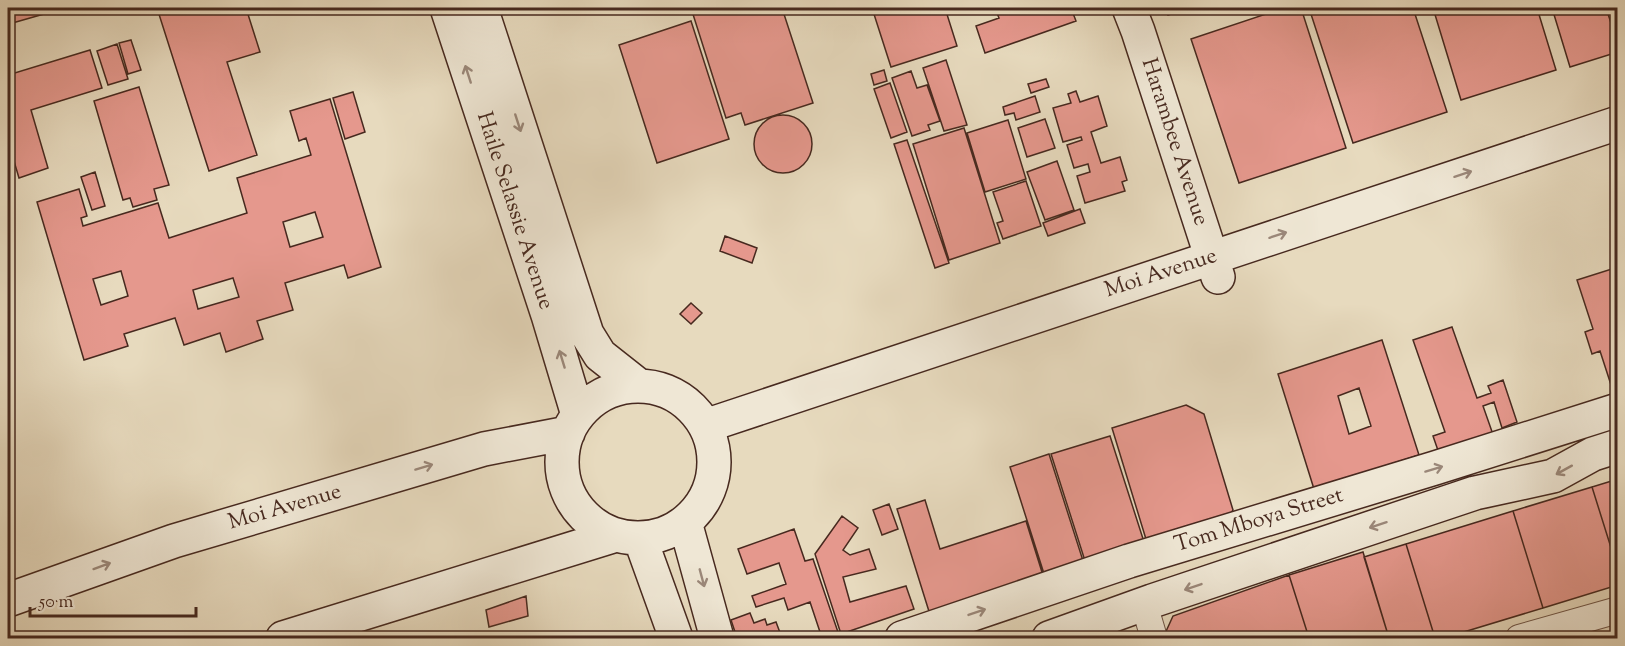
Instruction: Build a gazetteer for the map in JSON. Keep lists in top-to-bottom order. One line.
{"streets":{"main road":["Harambee Avenue","Haile Selassie Avenue","Moi Avenue","Tom Mboya Street"]},"crossings":[["Harambee Avenue","Moi Avenue"],["Haile Selassie Avenue","Moi Avenue"]],"scale_bar":"50 m"}
